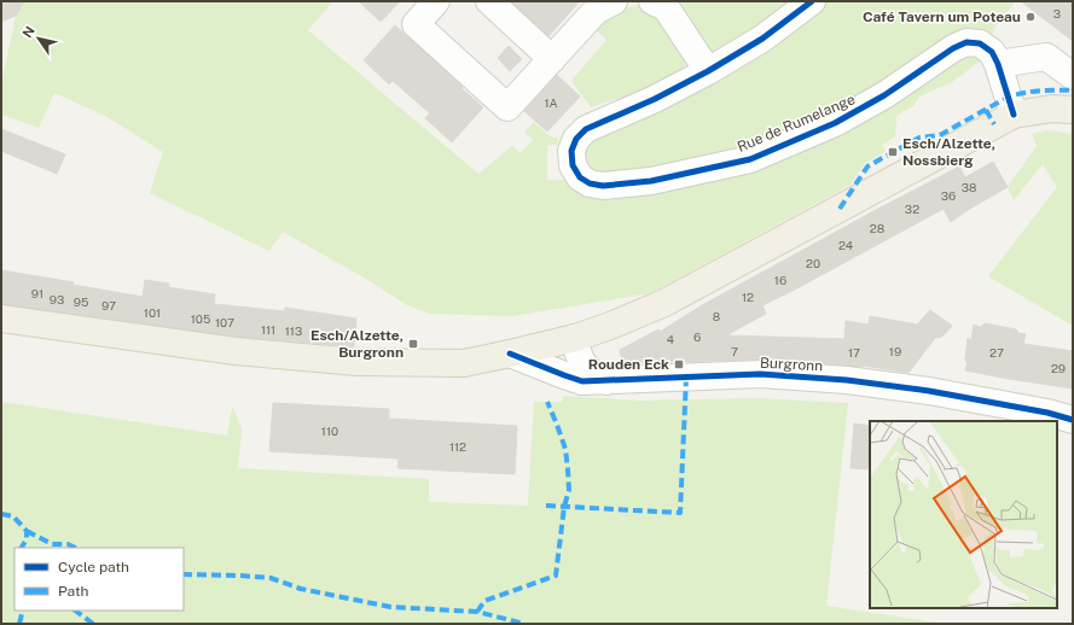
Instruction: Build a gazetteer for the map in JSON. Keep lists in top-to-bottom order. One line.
{"streets":{"street":["Rue de Rumelange","Burgronn"]},"places":{"other":["Café Tavern um Poteau"],"transit":["Esch/Alzette, Nossbierg","Esch/Alzette, Burgronn","Rouden Eck"]},"house_numbers":["3","1A","38","36","32","28","24","20","16","91","12","93","95","97","101","8","105","107","111","113","6","4","7","19","17","27","29","110","112"],"legend":["Cycle path","Path"],"north":"top left"}
